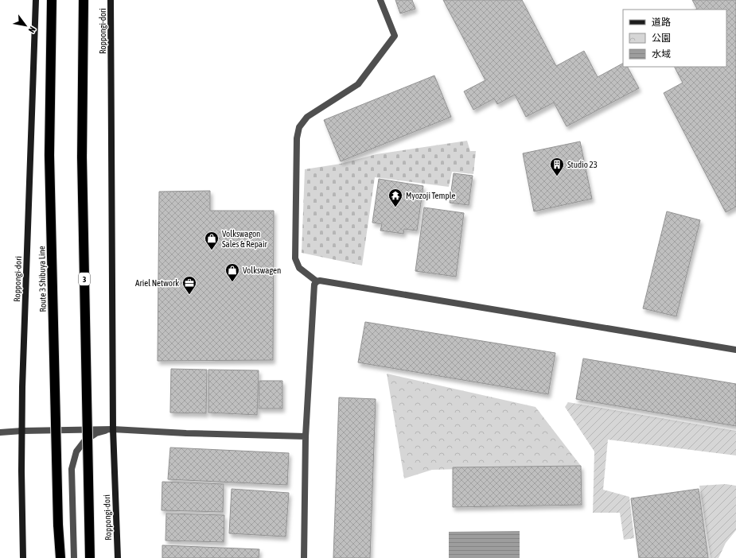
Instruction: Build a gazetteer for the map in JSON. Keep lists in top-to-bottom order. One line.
{"streets":{"highway":["Route 3 Shibuya Line","3"],"main road":["Roppongi-dori"]},"places":{"building":["Studio 23"],"temple":["Myozoji Temple"],"shop":["Volkswagon Sales & Repair","Volkswagen"],"office":["Ariel Network"]},"legend":["道路","公園","水域"],"north":"bottom right"}
